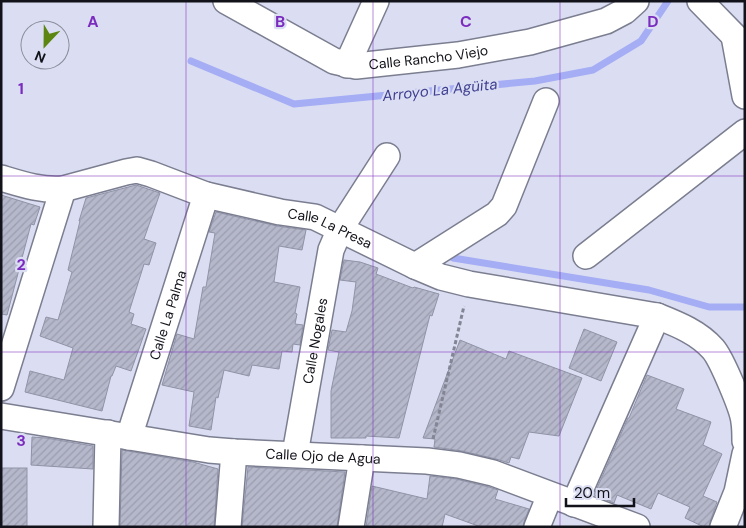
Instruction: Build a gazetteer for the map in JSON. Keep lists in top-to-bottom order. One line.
{"streets":{"street":["Calle Rancho Viejo","Calle La Presa","Calle La Palma","Calle Nogales","Calle Ojo de Agua"]},"crossings":[["Calle La Presa","Calle La Palma"],["Calle La Presa","Calle Nogales"],["Calle La Palma","Calle Ojo de Agua"],["Calle Nogales","Calle Ojo de Agua"]],"water":["Arroyo La Agüita"],"scale_bar":"20 m","north":"bottom","grid":{"columns":["A","B","C","D"],"rows":["1","2","3"]}}
